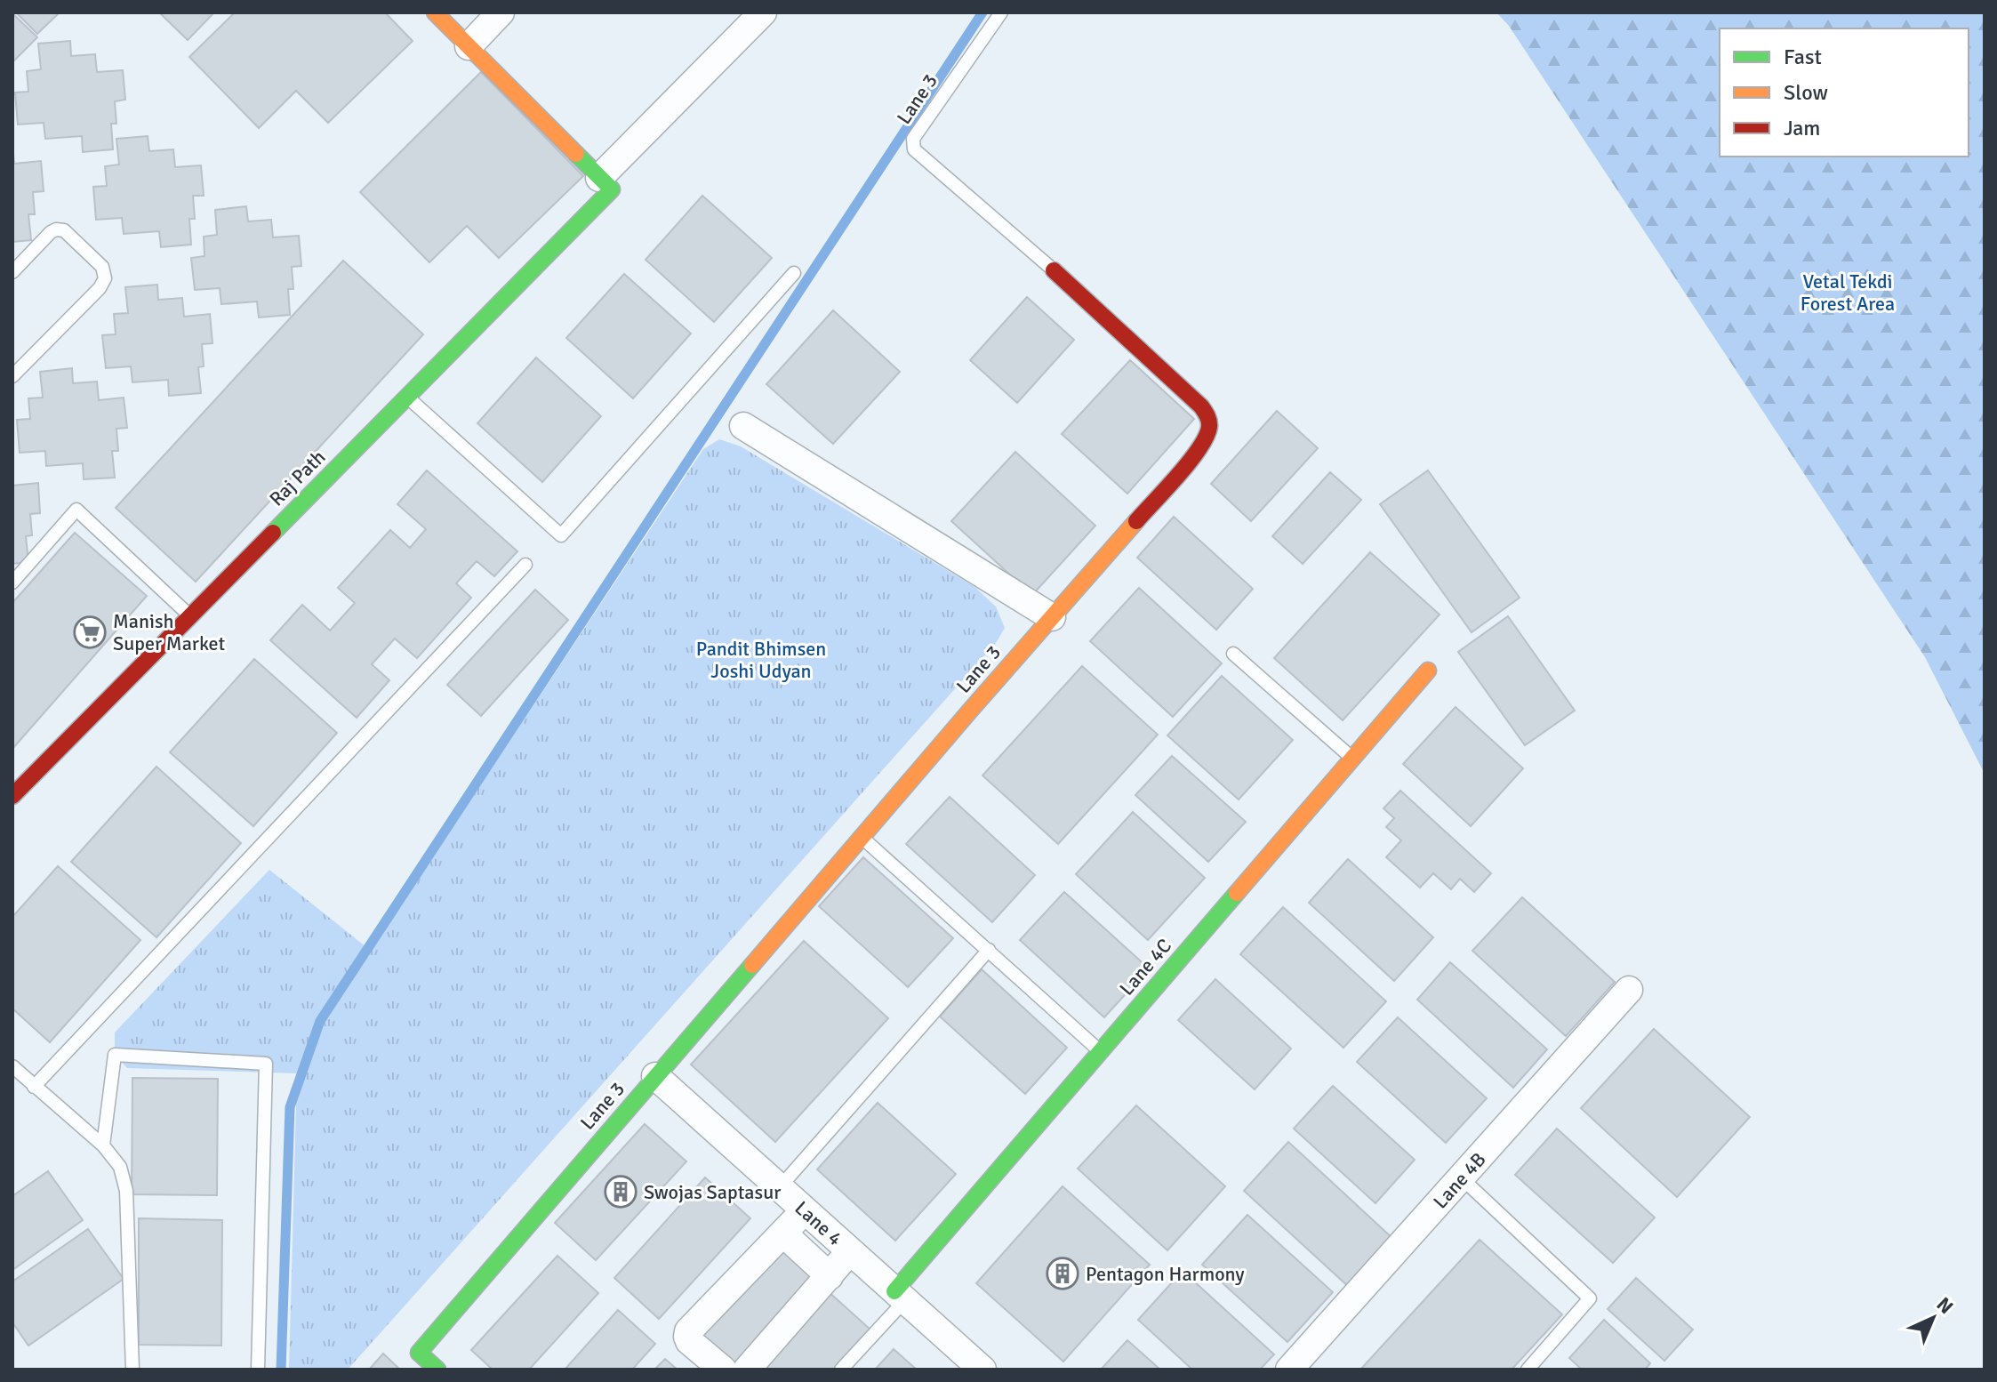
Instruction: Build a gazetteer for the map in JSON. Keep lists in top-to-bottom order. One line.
{"streets":{"street":["Lane 3","Raj Path","Lane 4C","Lane 4B","Lane 4"]},"crossings":[["Lane 3","Lane 4"],["Lane 4C","Lane 4"]],"parks":["Vetal Tekdi Forest Area","Pandit Bhimsen Joshi Udyan"],"places":{"supermarket":["Manish Super Market"],"building":["Swojas Saptasur","Pentagon Harmony"]},"legend":["Fast","Slow","Jam"],"north":"top right"}
